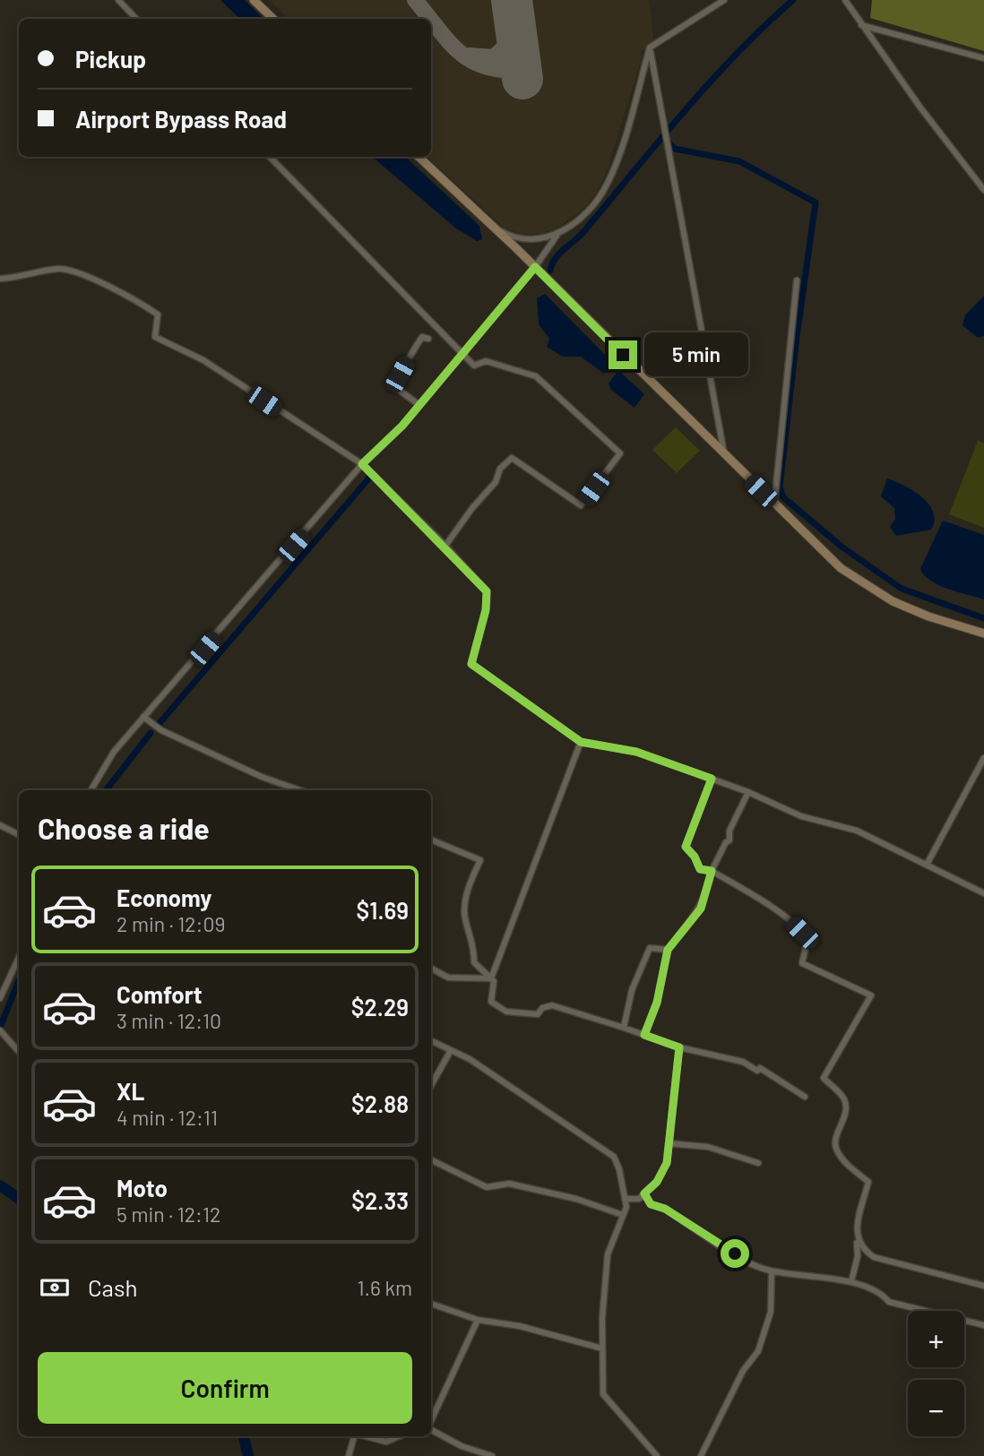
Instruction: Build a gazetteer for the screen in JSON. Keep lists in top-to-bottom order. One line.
{"page":{"banner":["Pickup","Airport Bypass Road"],"bubble":"5 min","heading":"Choose a ride","list":[{"name":"Economy","note":"2 min · 12:09","value":"$1.69"},{"name":"Comfort","note":"3 min · 12:10","value":"$2.29"},{"name":"XL","note":"4 min · 12:11","value":"$2.88"},{"name":"Moto","note":"5 min · 12:12","value":"$2.33"}],"pay":["Cash","1.6 km"],"map_buttons":["+","−"],"buttons":"Confirm"}}
